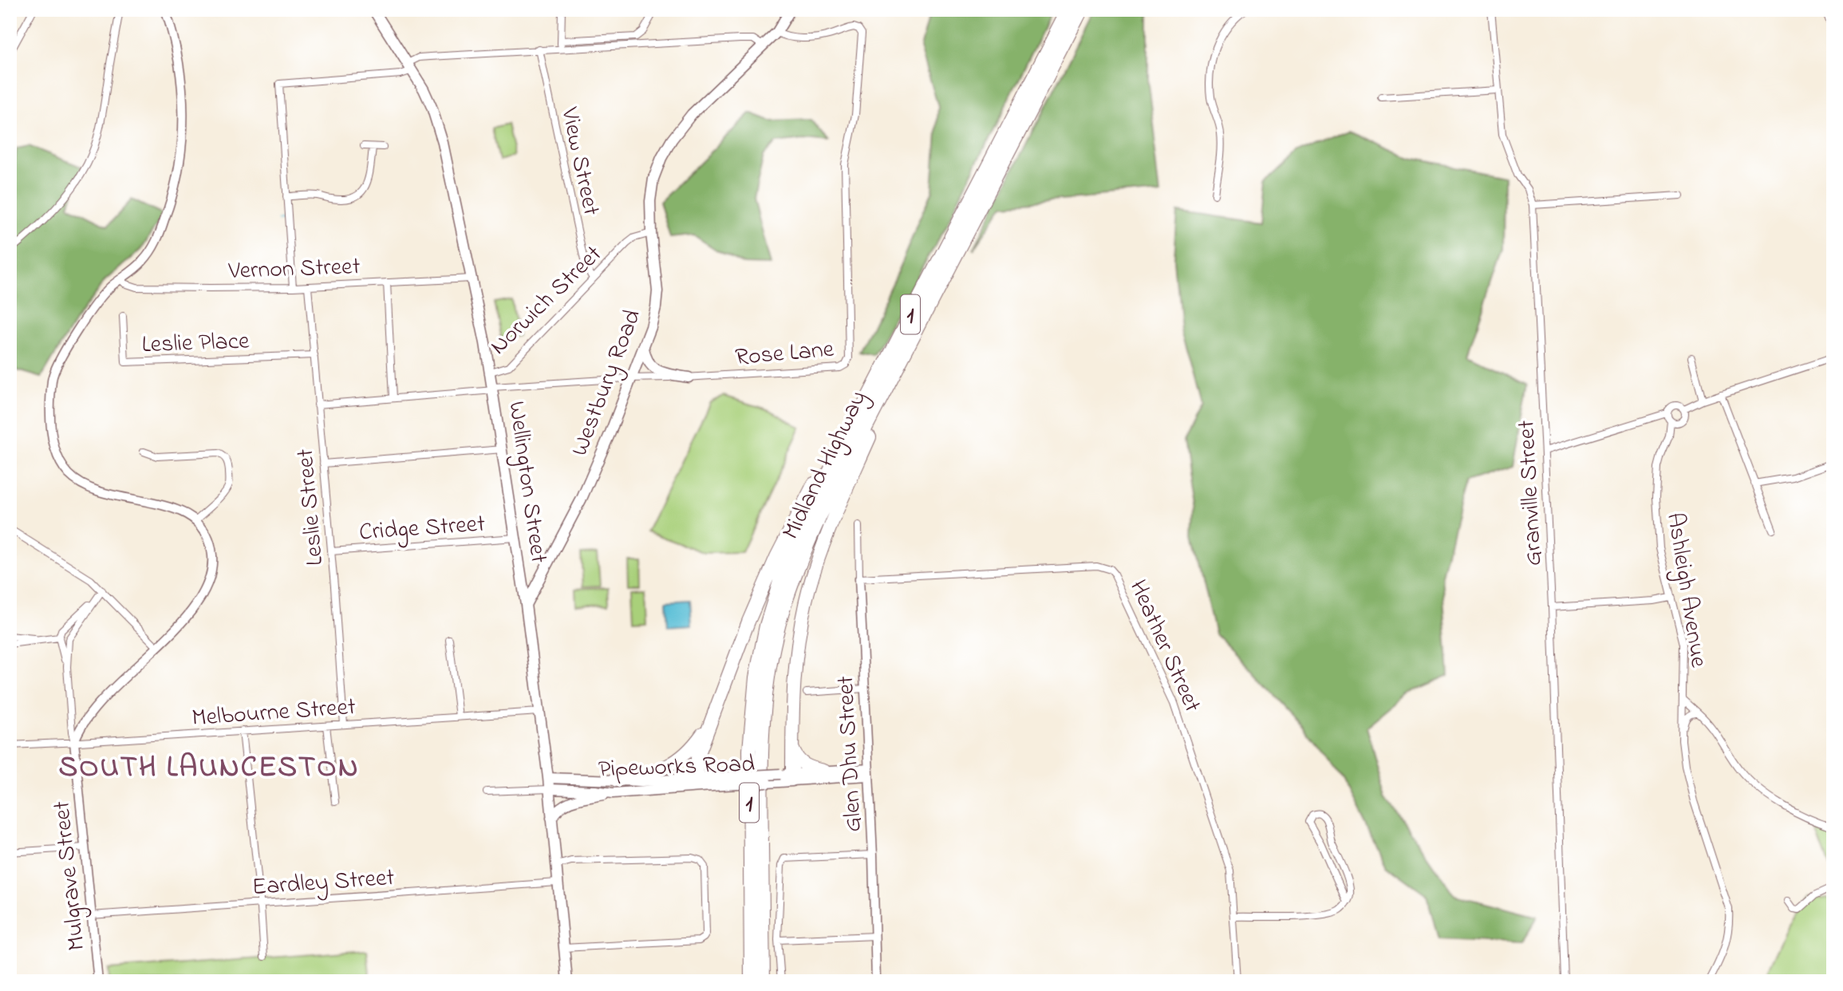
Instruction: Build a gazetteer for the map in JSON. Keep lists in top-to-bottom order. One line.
{"streets":{"highway":["1","Midland Highway"],"main road":["Westbury Road","Wellington Street","Pipeworks Road"],"street":["View Street","Vernon Street","Norwich Street","Leslie Place","Rose Lane","Granville Street","Leslie Street","Cridge Street","Ashleigh Avenue","Heather Street","Melbourne Street","Glen Dhu Street","Mulgrave Street","Eardley Street"]},"crossings":[["View Street","Norwich Street"],["Vernon Street","Wellington Street"],["Vernon Street","Leslie Street"],["Norwich Street","Westbury Road"],["Norwich Street","Wellington Street"],["Leslie Place","Leslie Street"],["Rose Lane","Westbury Road"],["Rose Lane","Wellington Street"],["Rose Lane","Leslie Street"],["Westbury Road","Wellington Street"],["Wellington Street","Cridge Street"],["Wellington Street","Melbourne Street"],["Wellington Street","Pipeworks Road"],["Wellington Street","Eardley Street"],["Leslie Street","Cridge Street"],["Leslie Street","Melbourne Street"],["Heather Street","Glen Dhu Street"],["Melbourne Street","Mulgrave Street"],["Glen Dhu Street","Pipeworks Road"],["Mulgrave Street","Eardley Street"]],"districts":["SOUTH LAUNCESTON"]}
